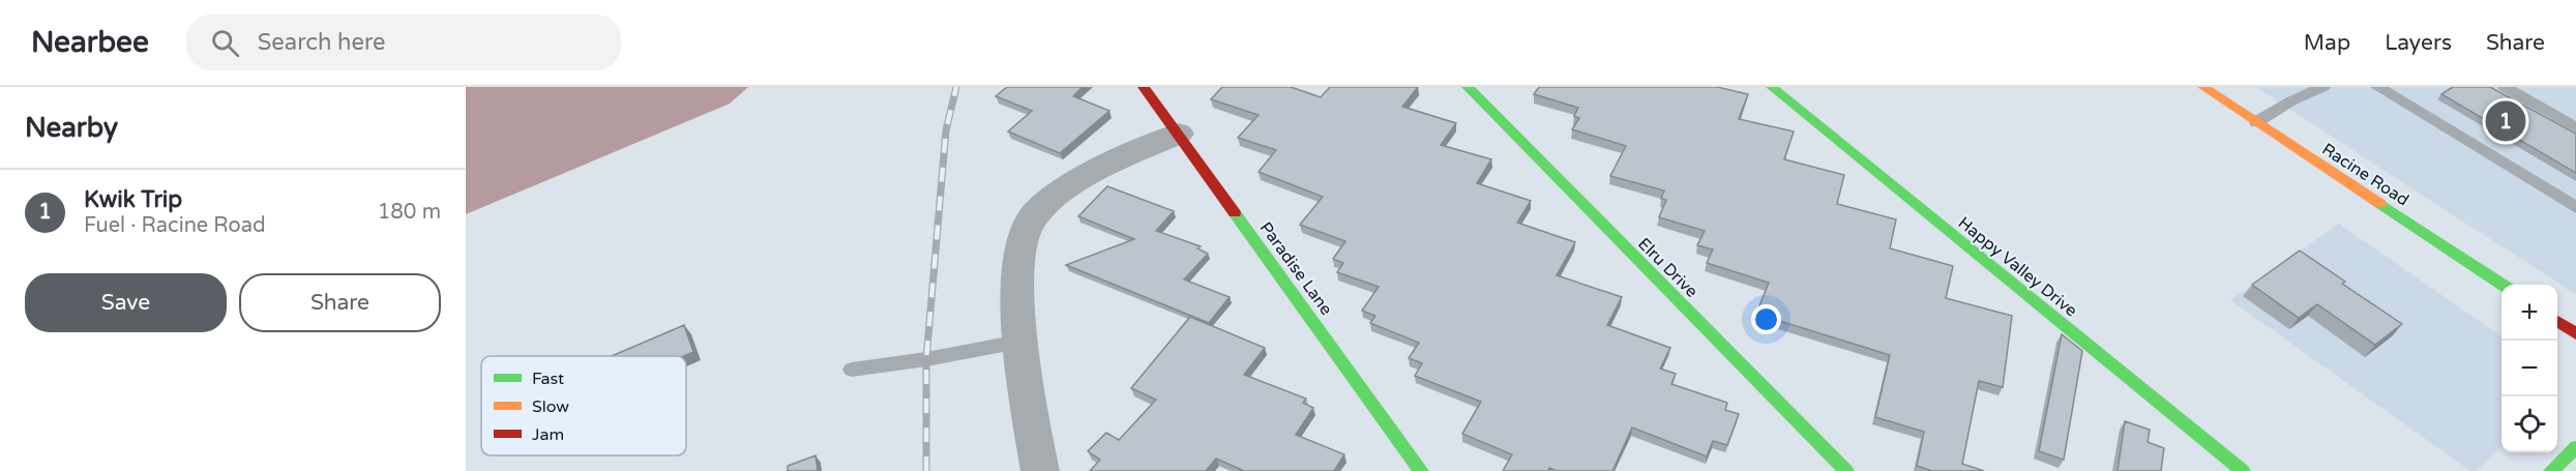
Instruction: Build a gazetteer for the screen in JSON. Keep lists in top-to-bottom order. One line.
{"streets":{"street":["Racine Road","Happy Valley Drive","Elru Drive","Paradise Lane"]},"legend":["Fast","Slow","Jam"],"page":{"header":"Nearbee","search":"Search here","nav":["Map","Layers","Share"],"heading":"Nearby","pins":"1","list":[{"mark":"1","name":"Kwik Trip","note":"Fuel · Racine Road","value":"180 m"}],"buttons":["Save","Share"],"map_buttons":["+","−"]}}
